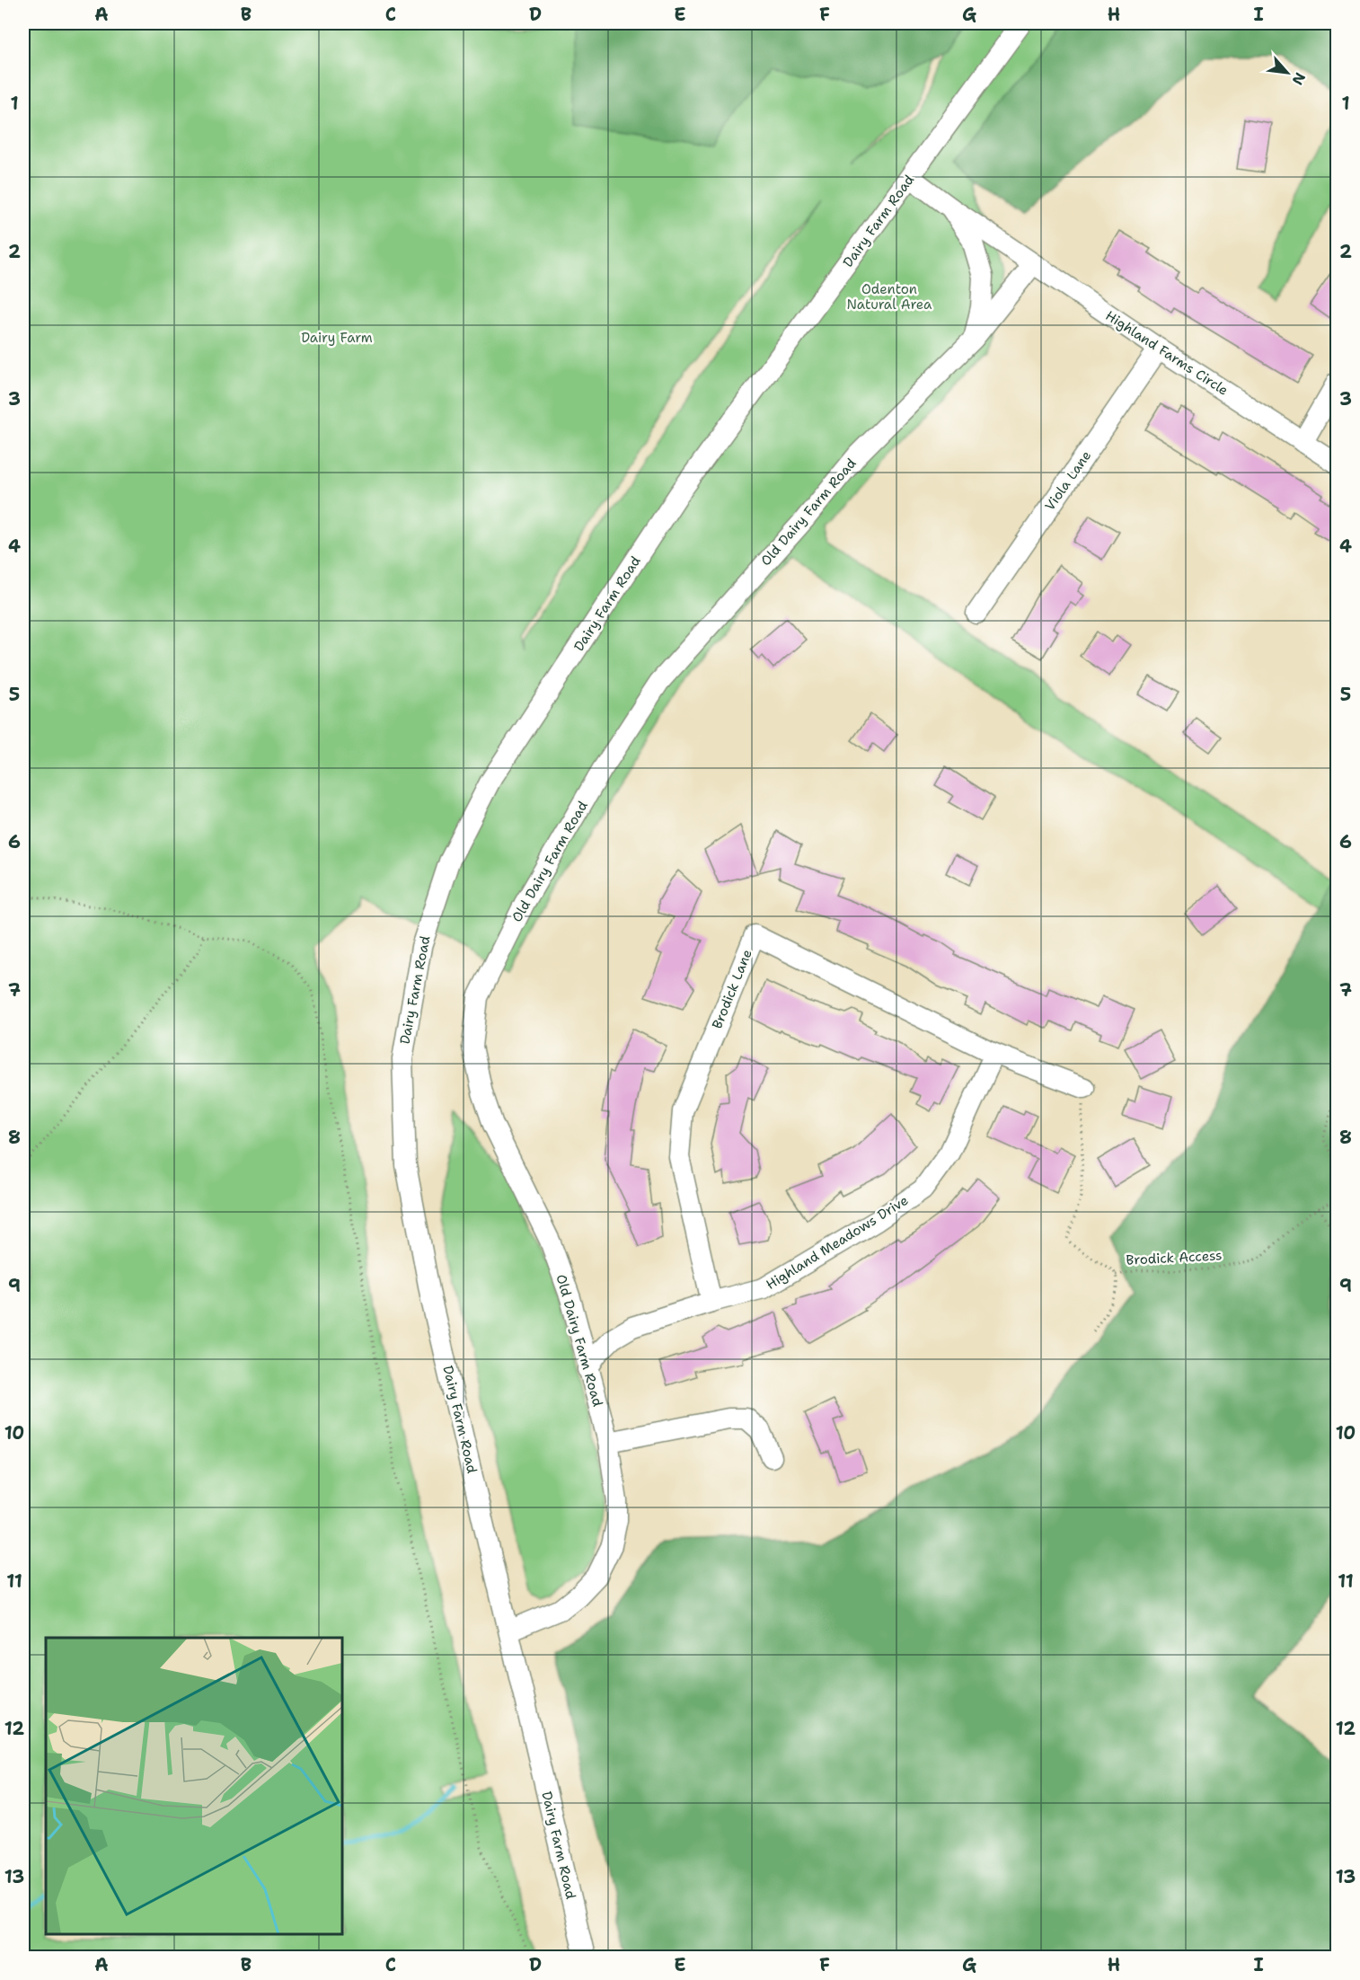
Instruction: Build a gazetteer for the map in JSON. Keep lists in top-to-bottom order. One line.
{"streets":{"street":["Dairy Farm Road","Highland Farms Circle","Viola Lane","Old Dairy Farm Road","Brodick Lane","Highland Meadows Drive"],"path":["Brodick Access"]},"crossings":[["Dairy Farm Road","Old Dairy Farm Road"],["Highland Farms Circle","Viola Lane"],["Old Dairy Farm Road","Highland Meadows Drive"],["Brodick Lane","Highland Meadows Drive"]],"parks":["Odenton Natural Area","Dairy Farm"],"north":"bottom right","grid":{"columns":["A","B","C","D","E","F","G","H","I"],"rows":["1","2","3","4","5","6","7","8","9","10","11","12","13"]}}
